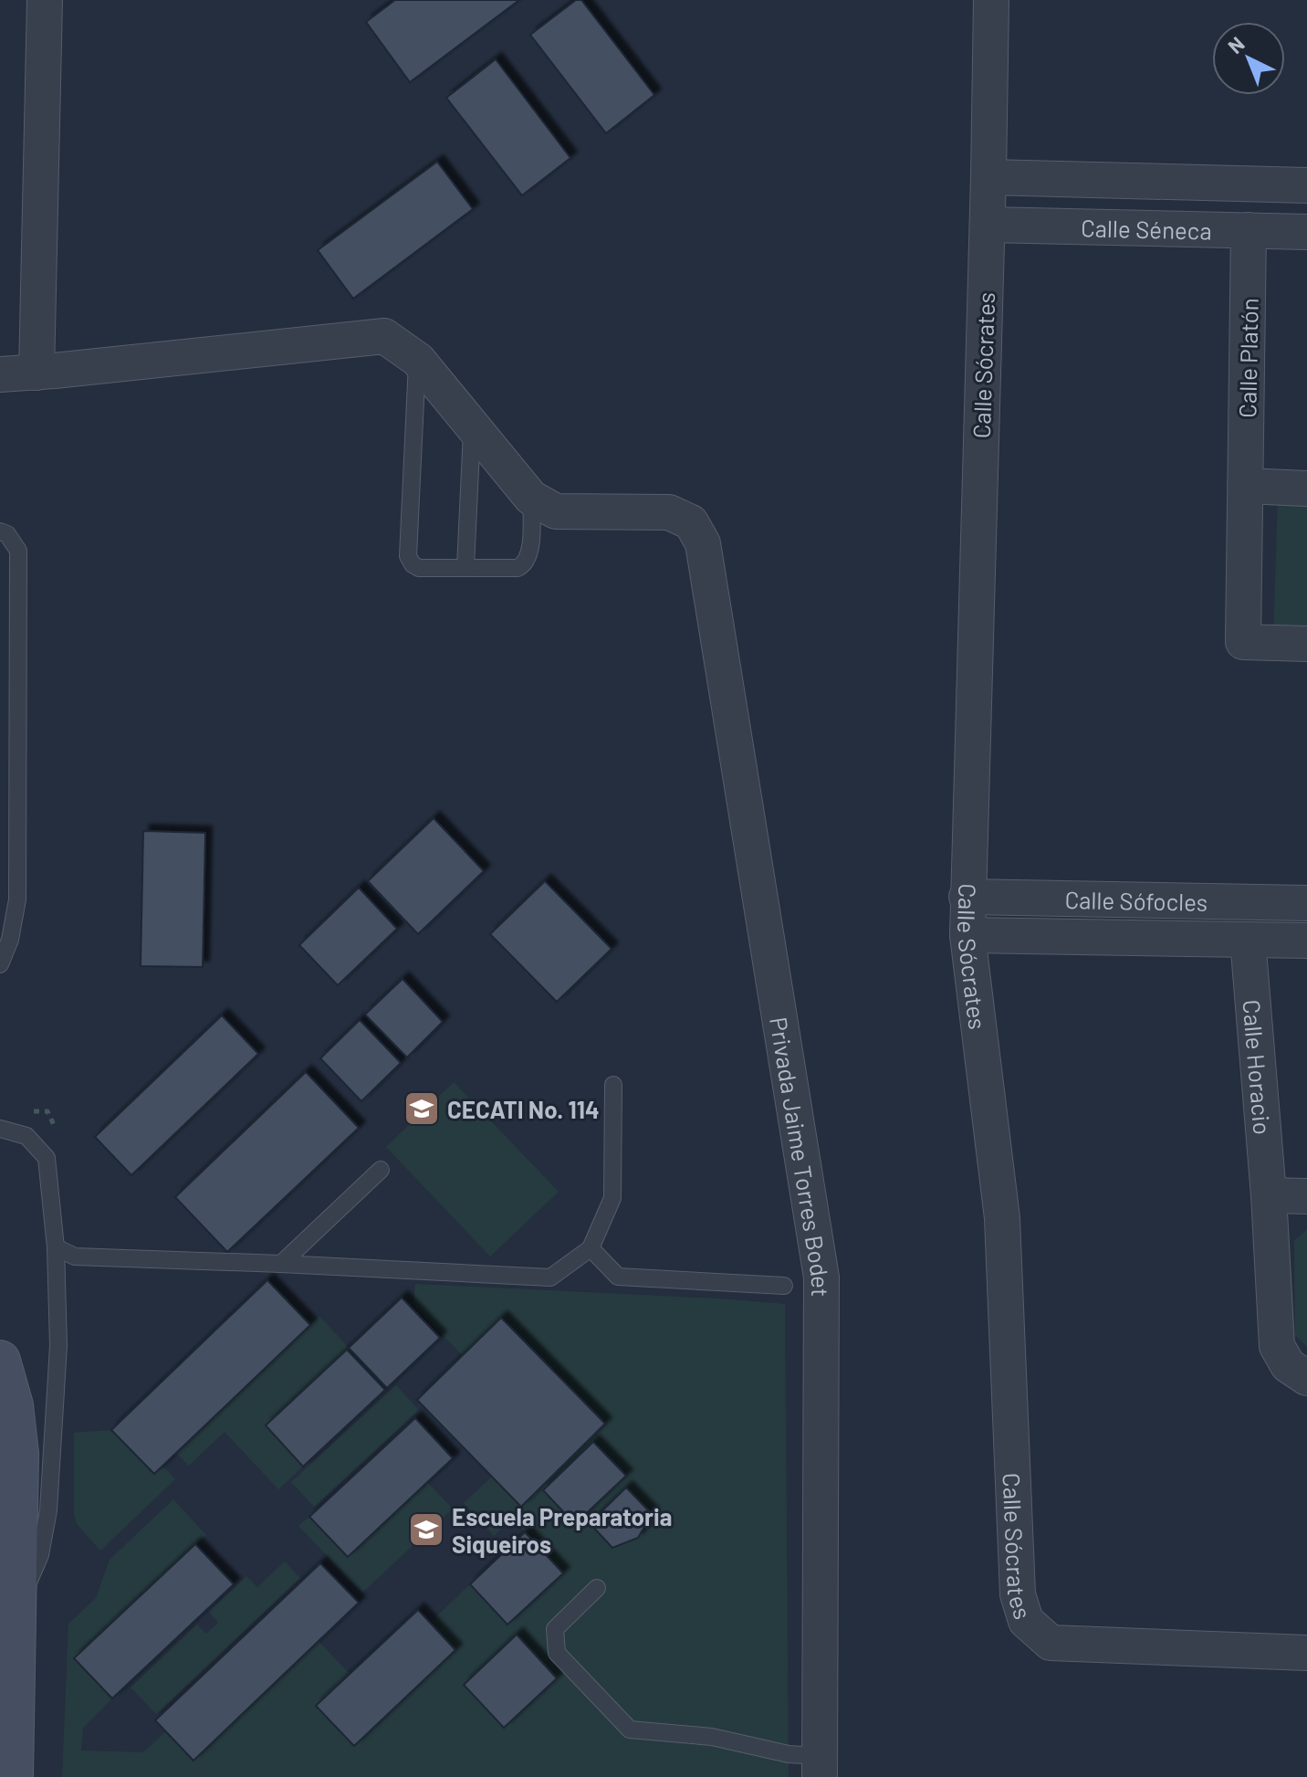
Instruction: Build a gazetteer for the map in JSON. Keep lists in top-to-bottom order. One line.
{"streets":{"street":["Calle Séneca","Calle Platón","Calle Sócrates","Calle Sófocles","Calle Horacio","Privada Jaime Torres Bodet"]},"crossings":[["Calle Séneca","Calle Platón"],["Calle Séneca","Calle Sócrates"],["Calle Sócrates","Calle Sófocles"],["Calle Sófocles","Calle Horacio"]],"places":{"school or university":["CECATI No. 114","Escuela Preparatoria Siqueiros"]},"north":"top left"}
